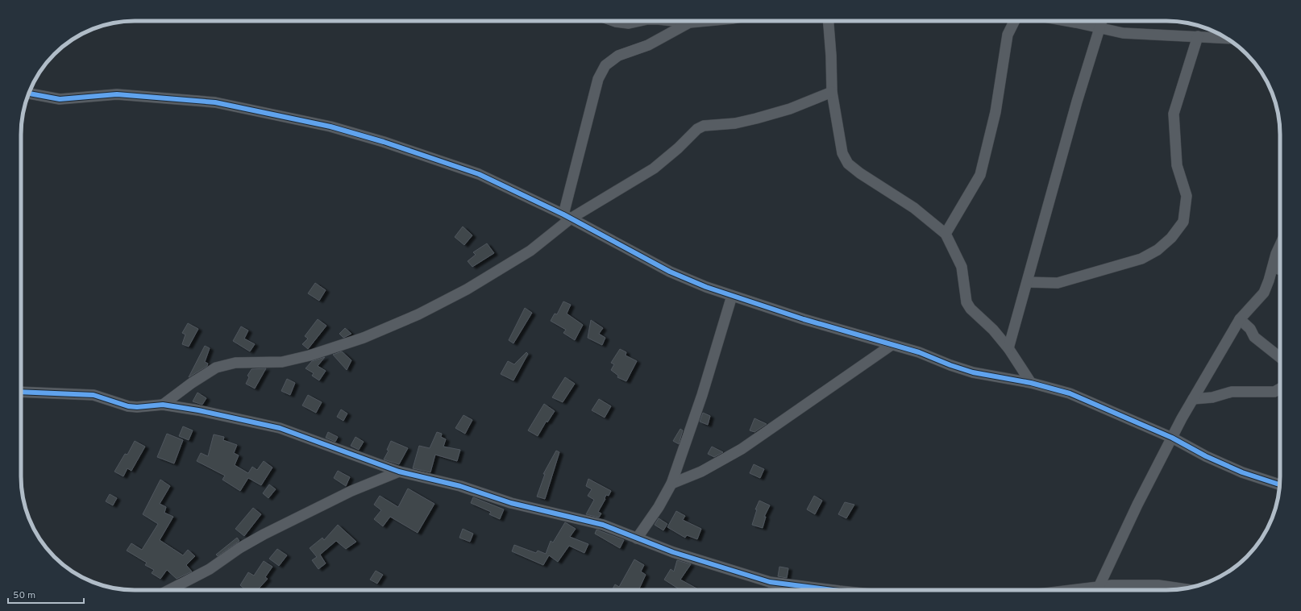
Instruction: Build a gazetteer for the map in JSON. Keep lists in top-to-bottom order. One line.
{"scale_bar":"50 m"}
